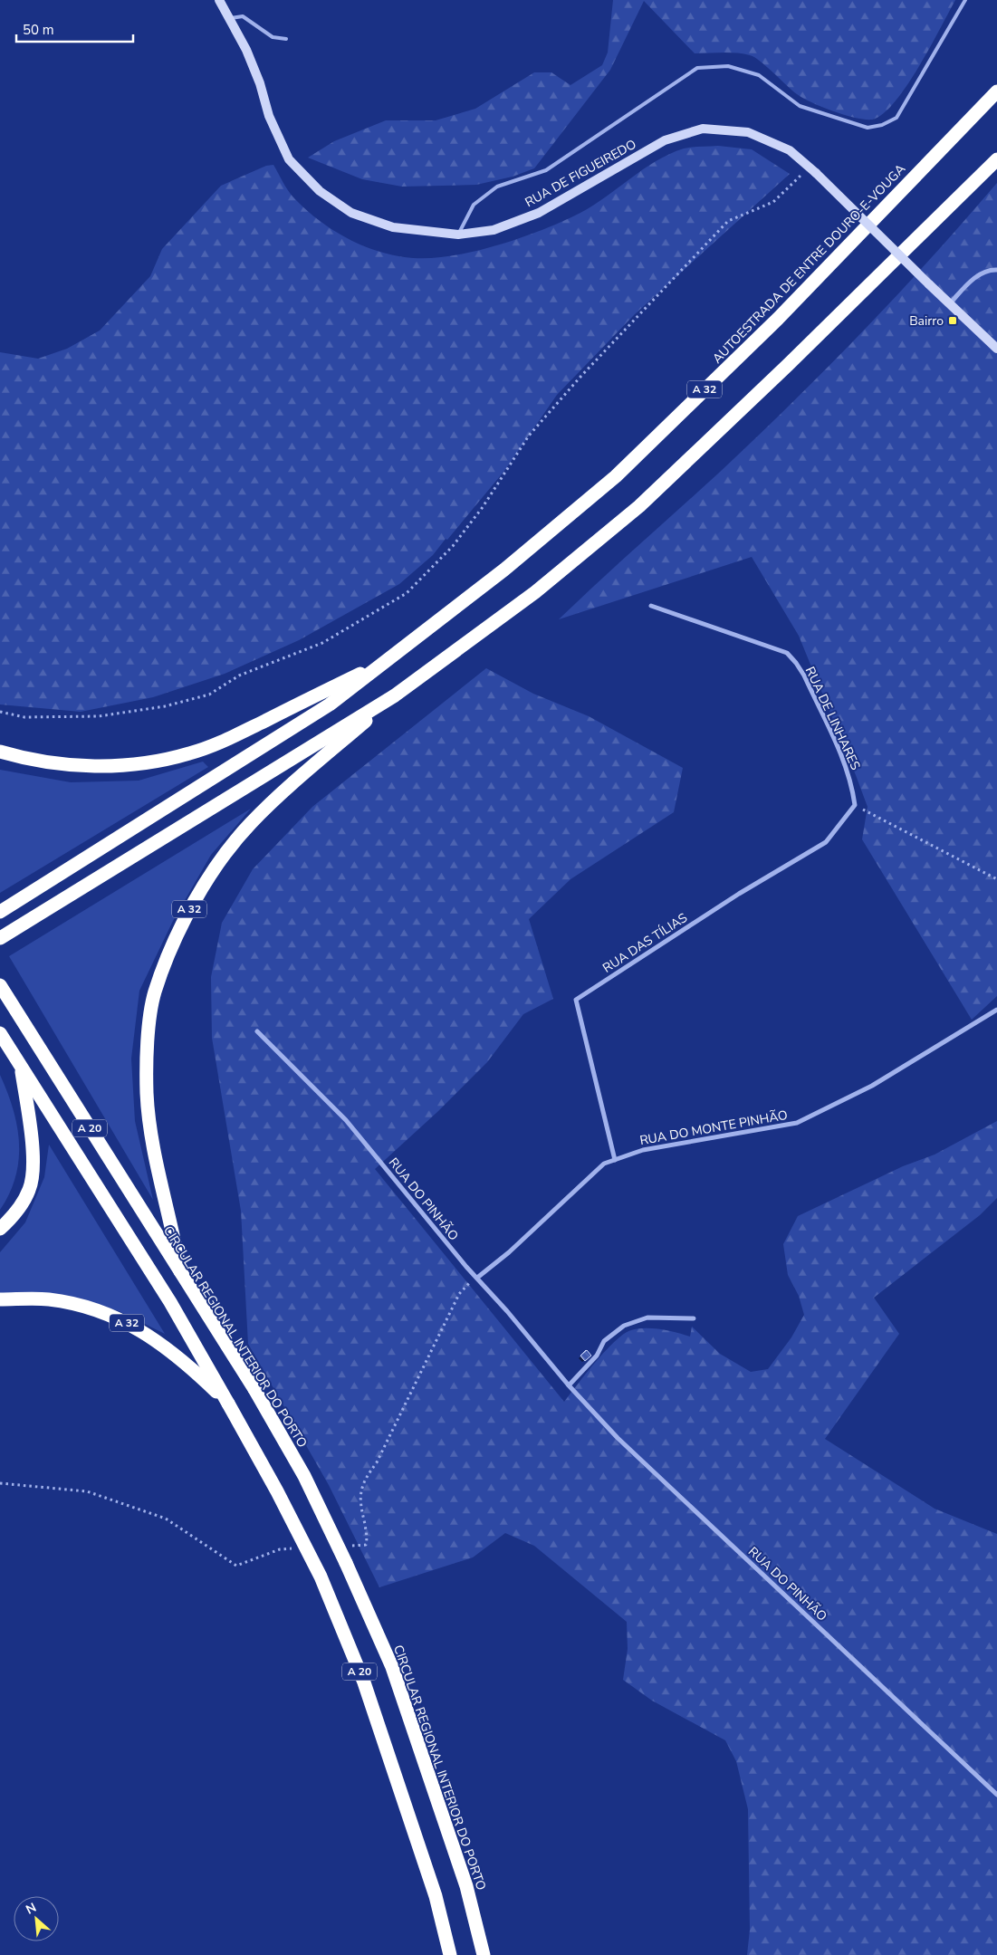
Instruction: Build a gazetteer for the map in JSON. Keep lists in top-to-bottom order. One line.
{"streets":{"highway":["AUTOESTRADA DE ENTRE DOURO-E-VOUGA","A 32","A 20","CIRCULAR REGIONAL INTERIOR DO PORTO"],"street":["RUA DE FIGUEIREDO","RUA DE LINHARES","RUA DAS TÍLIAS","RUA DO MONTE PINHÃO","RUA DO PINHÃO"]},"crossings":[["AUTOESTRADA DE ENTRE DOURO-E-VOUGA","A 32"],["A 32","A 20"],["A 32","CIRCULAR REGIONAL INTERIOR DO PORTO"],["RUA DE LINHARES","RUA DAS TÍLIAS"],["RUA DAS TÍLIAS","RUA DO MONTE PINHÃO"],["RUA DO MONTE PINHÃO","RUA DO PINHÃO"]],"places":{"transit":["Bairro"]},"scale_bar":"50 m","north":"top left"}
